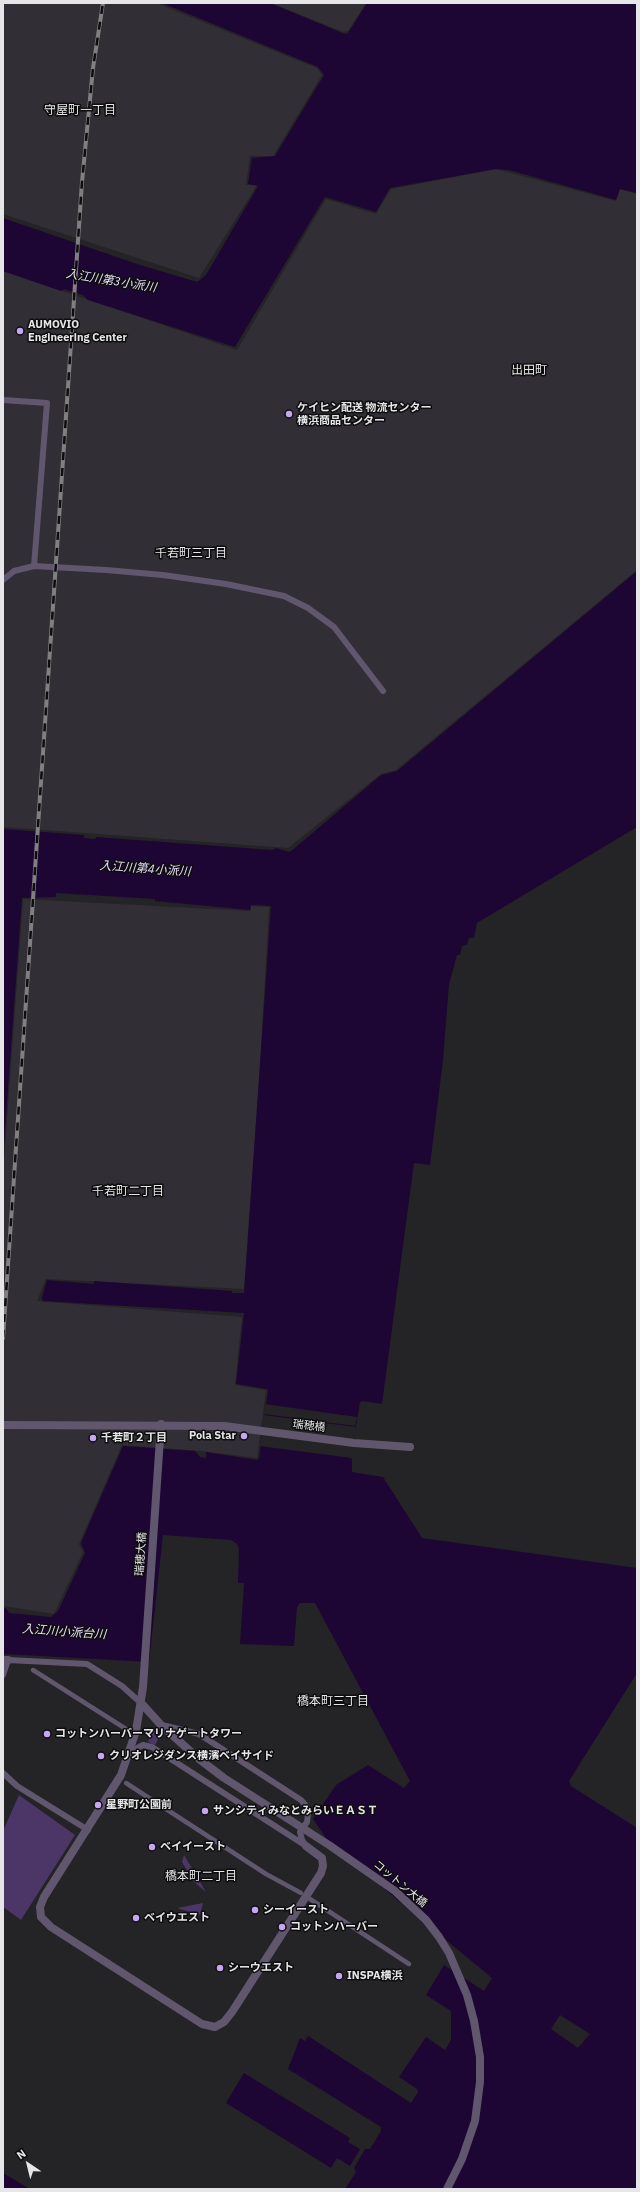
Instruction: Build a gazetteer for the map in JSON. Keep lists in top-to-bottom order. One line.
{"streets":{"street":["瑞穂橋","瑞穂大橋","コットン大橋"]},"crossings":[["瑞穂橋","瑞穂大橋"],["瑞穂大橋","コットン大橋"]],"districts":["守屋町一丁目","出田町","千若町三丁目","千若町二丁目","橋本町三丁目","橋本町二丁目"],"water":["入江川第3小派川","入江川第4小派川","入江川小派台川"],"places":["AUMOVIO Engineering Center","ケイヒン配送 物流センター 横浜商品センター","Pola Star","千若町２丁目","コットンハーバーマリナゲートタワー","クリオレジダンス横濱ベイサイド","星野町公園前","サンシティみなとみらいＥＡＳＴ","ベイイースト","シーイースト","ベイウエスト","コットンハーバー","シーウエスト","INSPA横浜"],"north":"top left"}
